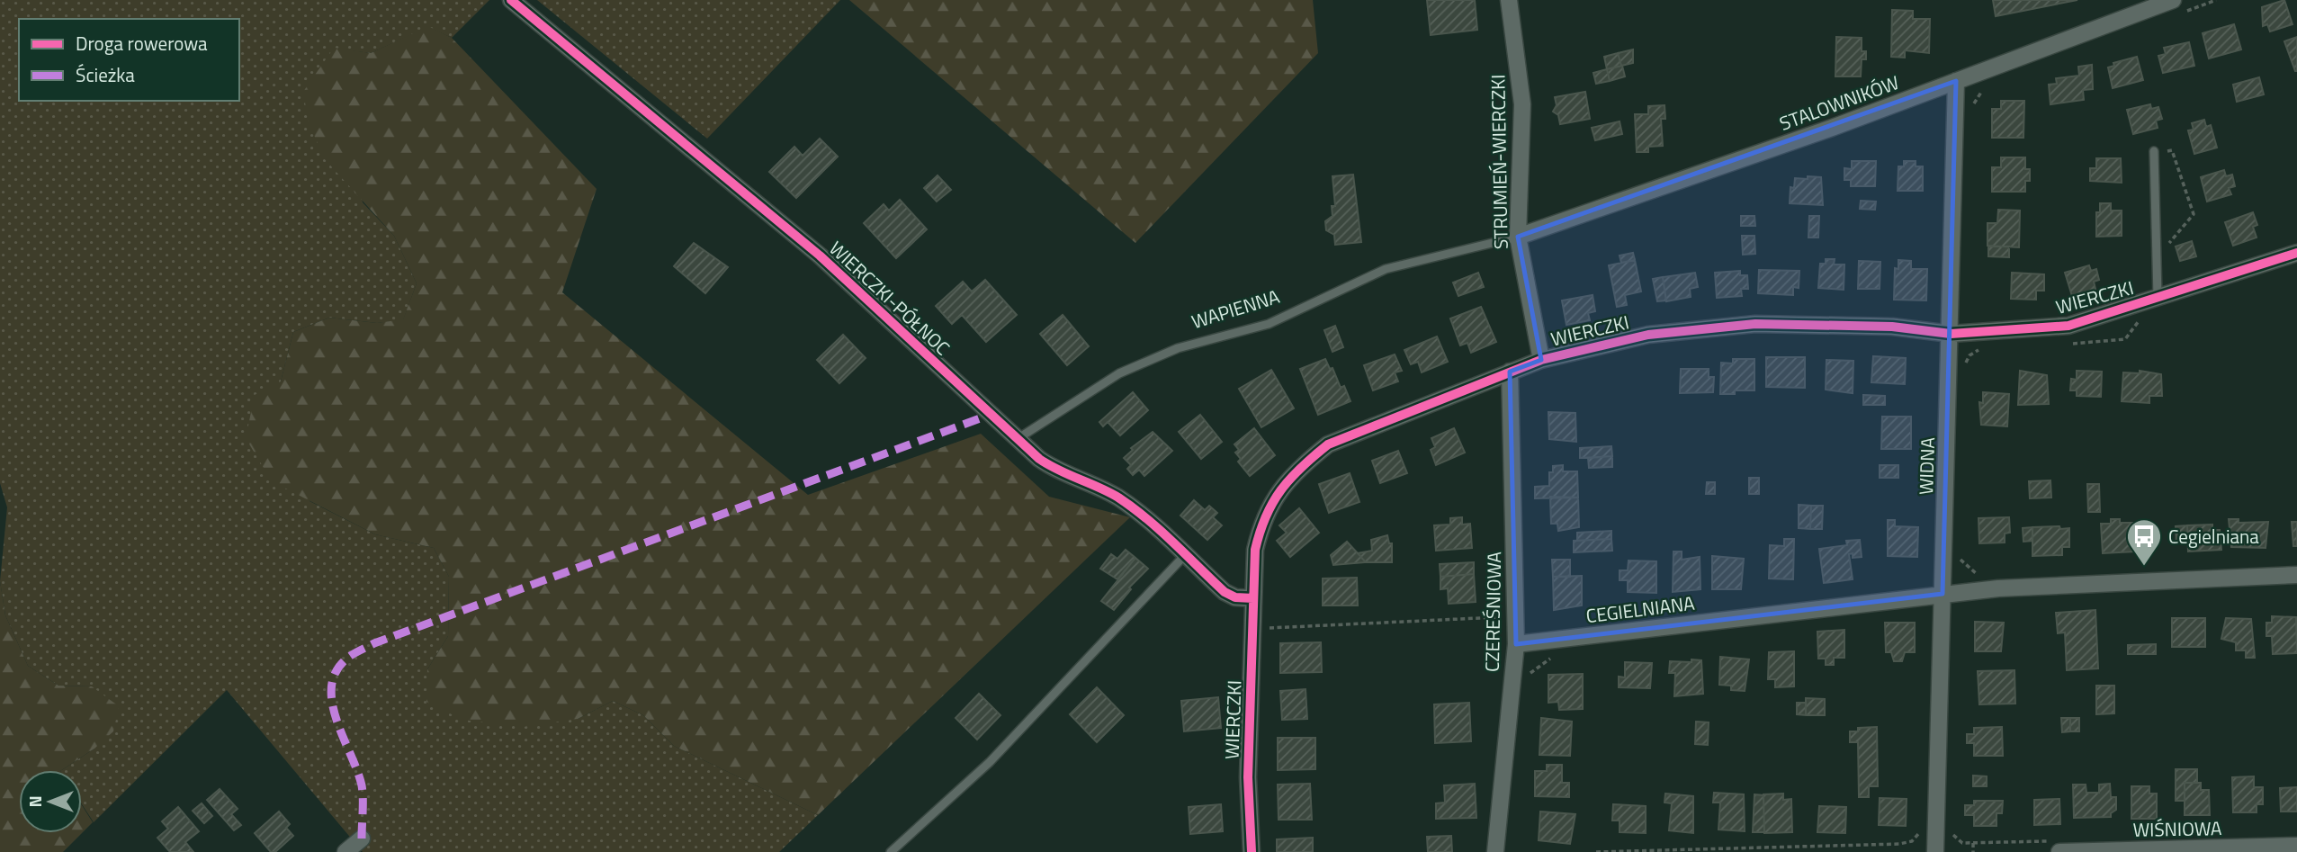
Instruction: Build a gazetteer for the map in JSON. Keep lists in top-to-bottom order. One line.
{"streets":{"street":["STALOWNIKÓW","STRUMIEŃ-WIERCZKI","WIERCZKI","WIERCZKI-PÓŁNOC","WIDNA","CEGIELNIANA","CZEREŚNIOWA","WIŚNIOWA"],"lane":["WAPIENNA"]},"crossings":[["STALOWNIKÓW","STRUMIEŃ-WIERCZKI"],["STALOWNIKÓW","WAPIENNA"],["STALOWNIKÓW","WIDNA"],["STRUMIEŃ-WIERCZKI","WIERCZKI"],["STRUMIEŃ-WIERCZKI","WAPIENNA"],["WIERCZKI","WIERCZKI-PÓŁNOC"],["WIERCZKI","WIDNA"],["WIERCZKI","CZEREŚNIOWA"],["WIERCZKI-PÓŁNOC","WAPIENNA"],["WIDNA","CEGIELNIANA"],["CEGIELNIANA","CZEREŚNIOWA"]],"places":{"bus stop":["Cegielniana"]},"legend":["Droga rowerowa","Ścieżka"],"north":"left"}
